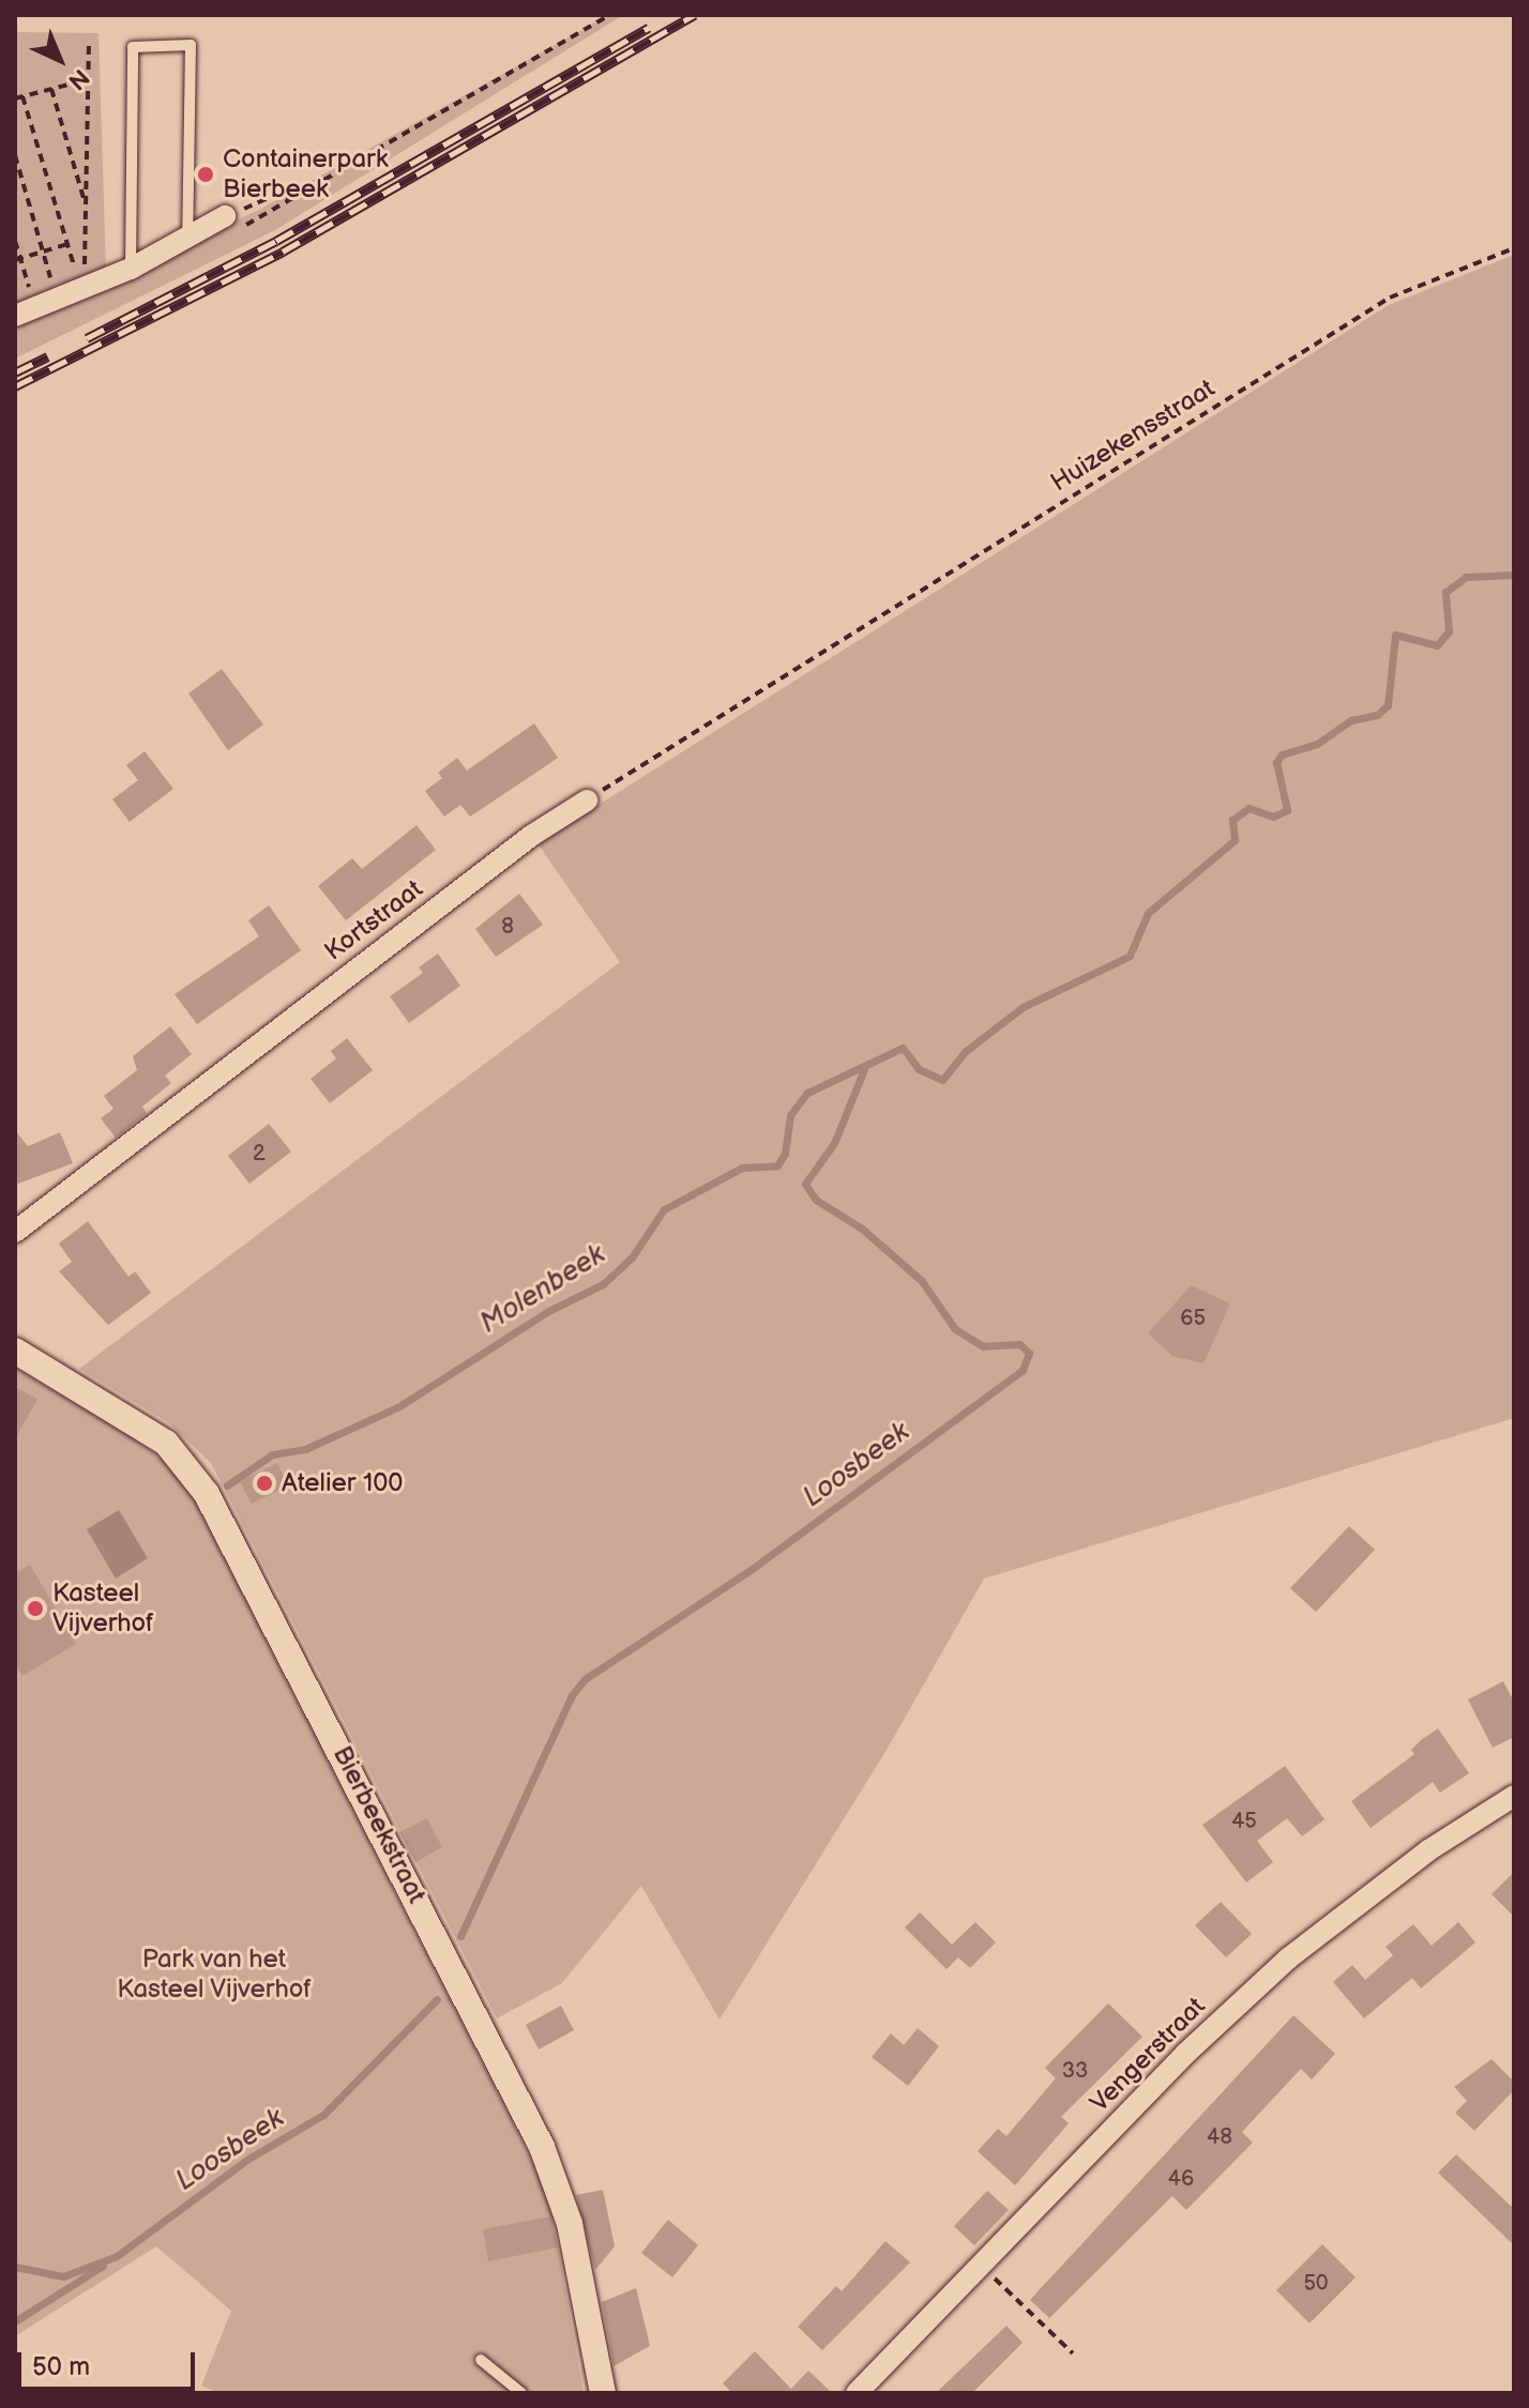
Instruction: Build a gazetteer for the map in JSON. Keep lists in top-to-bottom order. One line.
{"streets":{"street":["Kortstraat","Bierbeekstraat","Vengerstraat"],"path":["Huizekensstraat"]},"crossings":[["Huizekensstraat","Kortstraat"]],"water":["Molenbeek","Loosbeek"],"parks":["Park van het Kasteel Vijverhof"],"places":["Containerpark Bierbeek","Atelier 100","Kasteel Vijverhof"],"house_numbers":["8","2","65","45","33","48","46","50"],"scale_bar":"50 m","north":"bottom right"}
